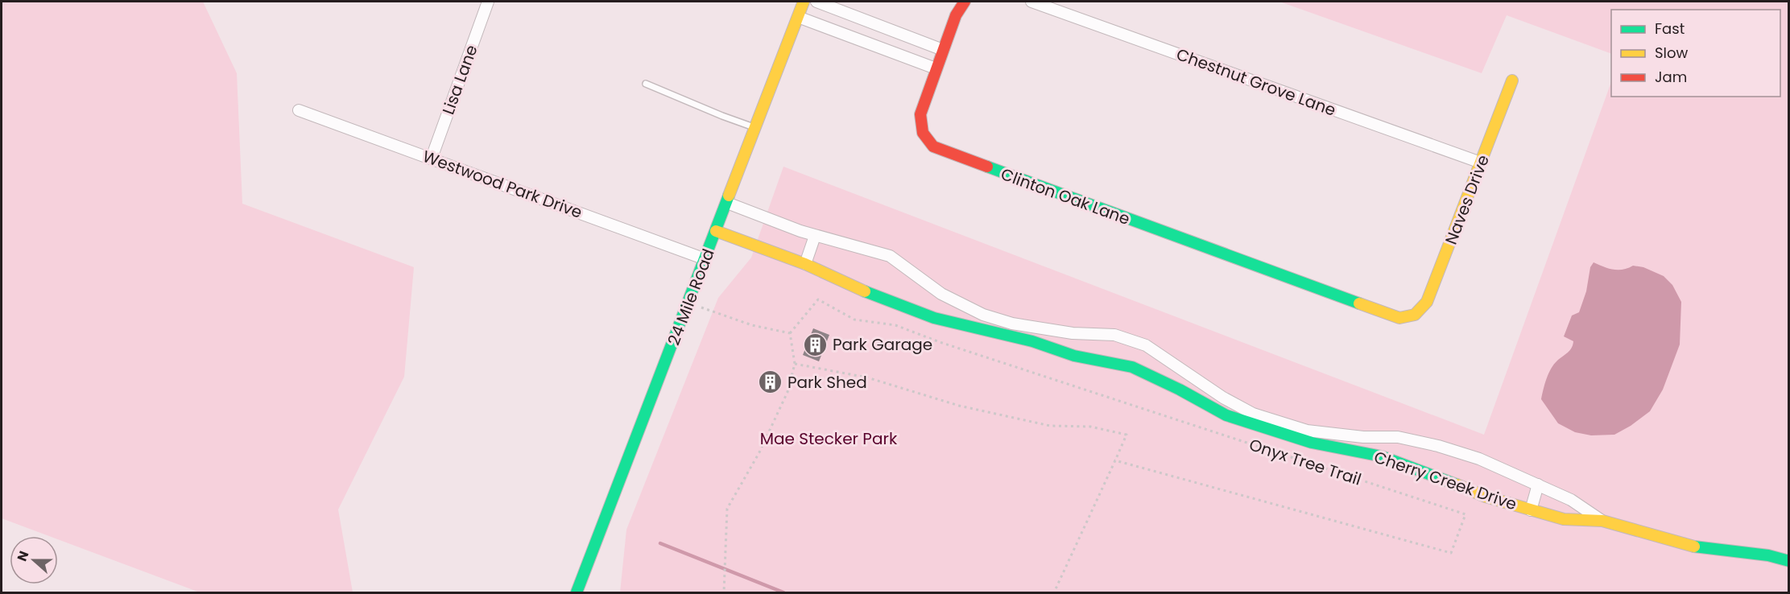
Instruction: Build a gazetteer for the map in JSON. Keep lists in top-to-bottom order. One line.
{"streets":{"street":["Lisa Lane","Chestnut Grove Lane","Westwood Park Drive","Clinton Oak Lane","Naves Drive","24 Mile Road","Cherry Creek Drive"],"path":["Onyx Tree Trail"]},"crossings":[["Lisa Lane","Westwood Park Drive"],["Chestnut Grove Lane","Naves Drive"],["Westwood Park Drive","24 Mile Road"],["Clinton Oak Lane","Naves Drive"],["24 Mile Road","Cherry Creek Drive"]],"parks":["Mae Stecker Park"],"places":{"building":["Park Garage","Park Shed"]},"legend":["Fast","Slow","Jam"],"north":"left"}
